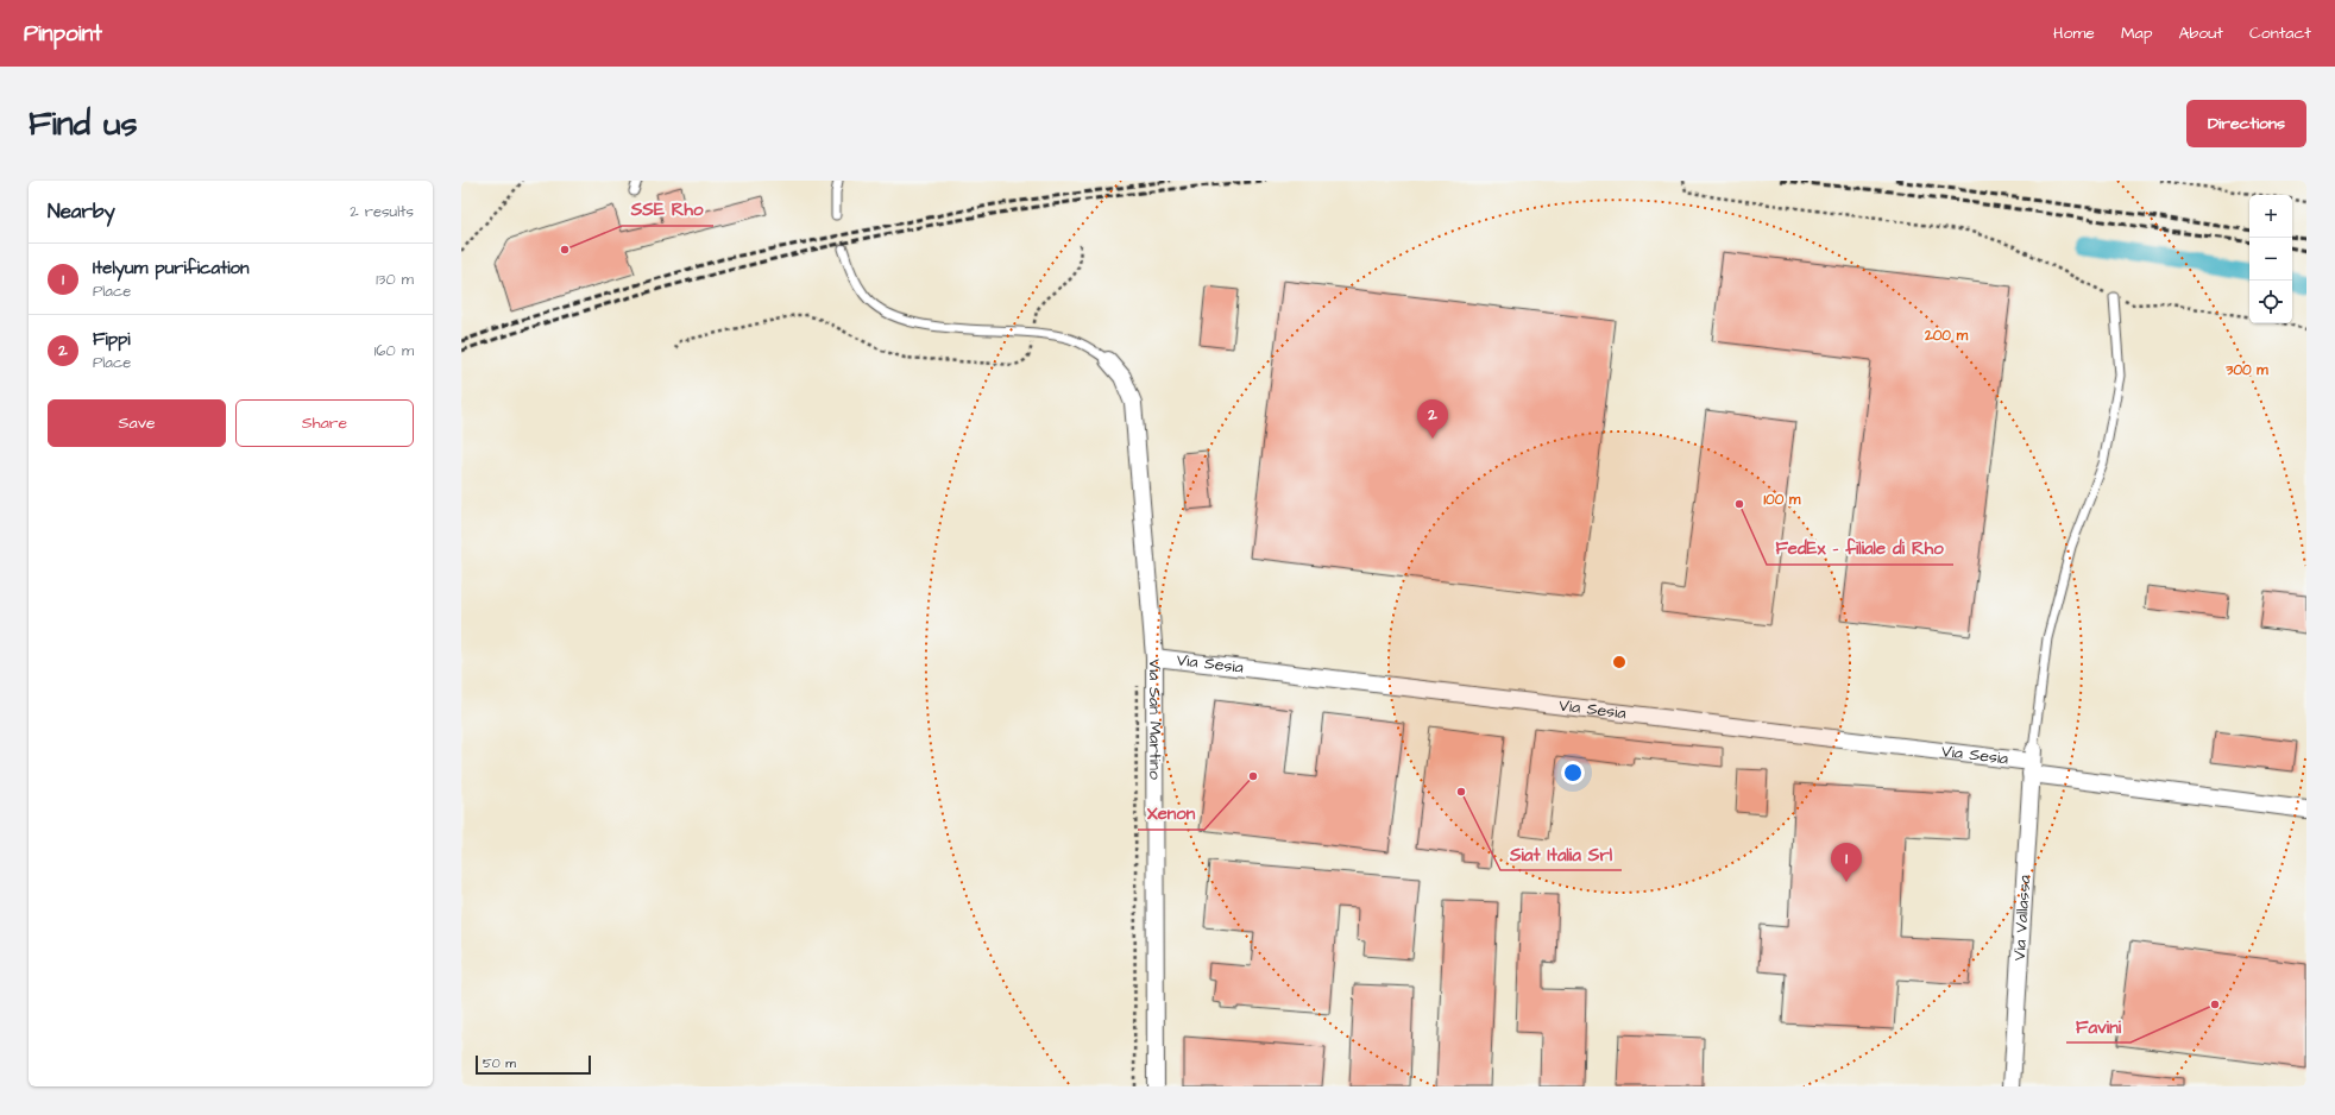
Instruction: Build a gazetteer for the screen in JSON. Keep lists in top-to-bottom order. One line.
{"streets":{"street":["Via Sesia","Via San Martino","Via Vallassa"]},"crossings":[["Via Sesia","Via San Martino"],["Via Sesia","Via Vallassa"]],"places":["SSE Rho","FedEx - filiale di Rho","Xenon","Siat Italia Srl","Favini"],"scale_bar":"50 m","page":{"header":"Pinpoint","nav":["Home","Map","About","Contact"],"buttons":["Directions",["Save","Share"]],"title":"Find us","heading":["Nearby","2 results"],"map_buttons":["+","−"],"list":[{"mark":"1","name":"Itelyum purification","note":"Place","value":"130 m"},{"mark":"2","name":"Fippi","note":"Place","value":"160 m"}],"pins":["2","1"],"scale":"50 m"},"rings":["200 m","300 m","100 m"]}
